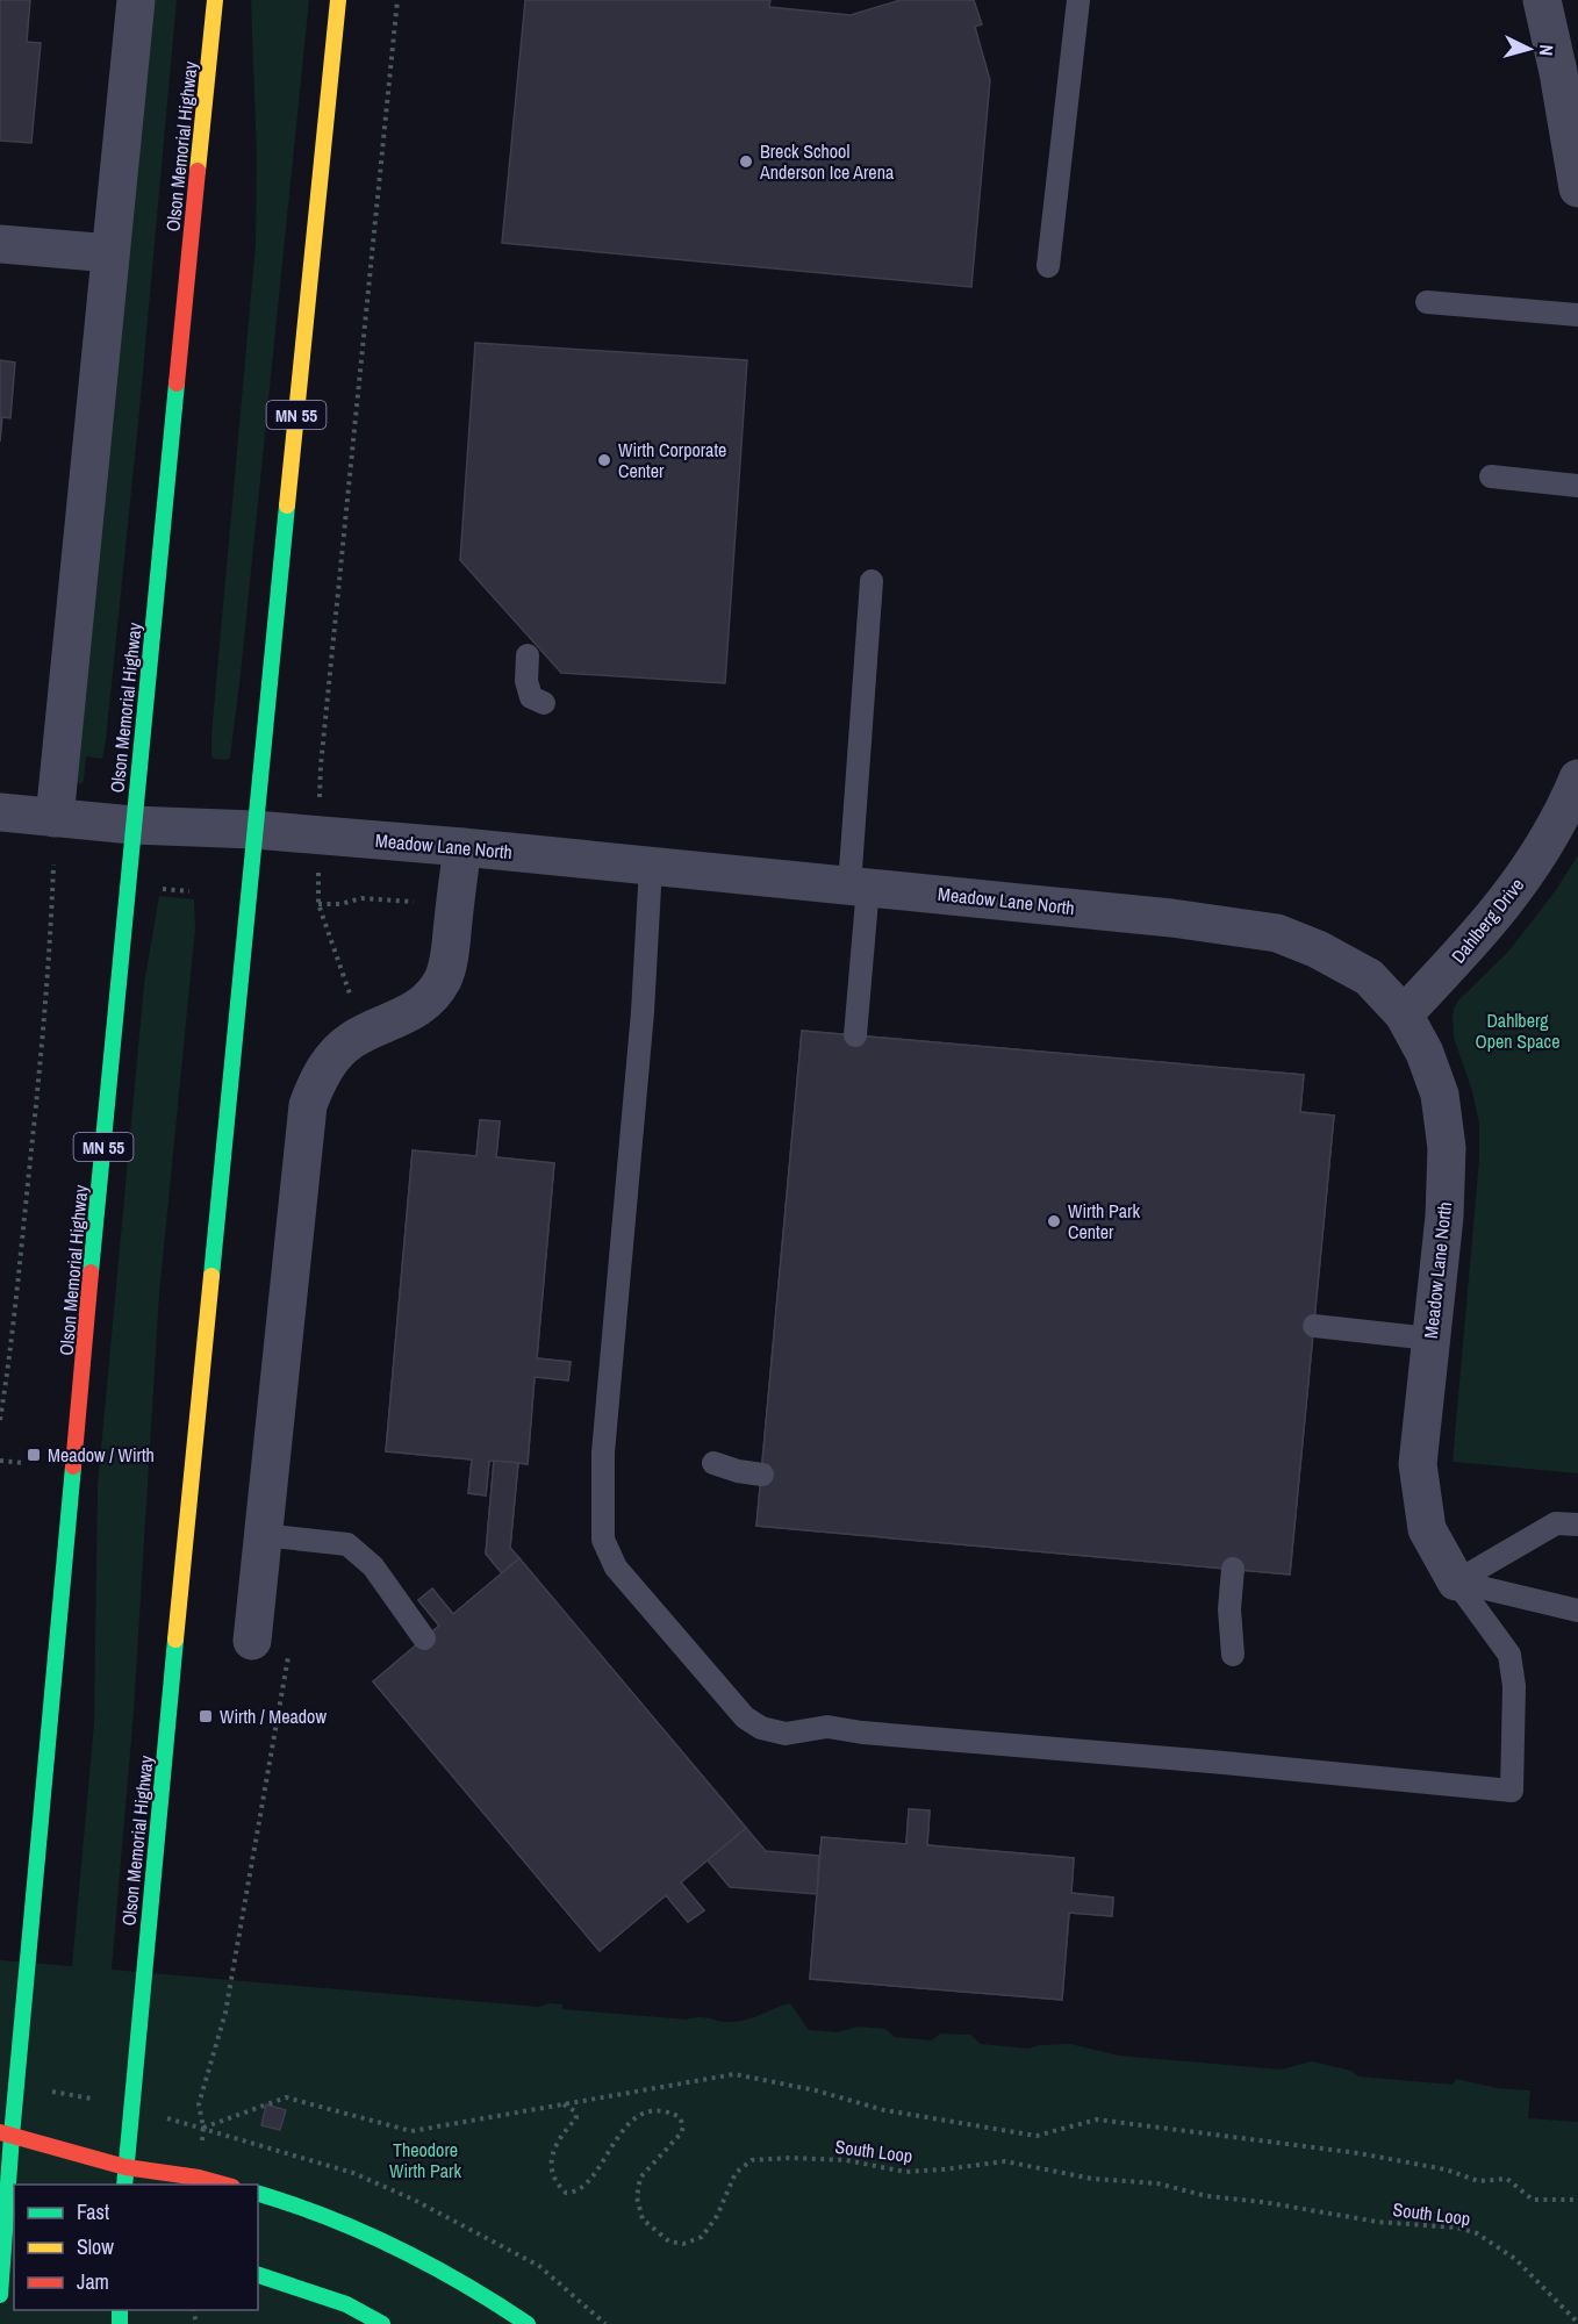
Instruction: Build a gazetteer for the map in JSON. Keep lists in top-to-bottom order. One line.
{"streets":{"main road":["Olson Memorial Highway","MN 55"],"street":["Meadow Lane North","Dahlberg Drive"],"path":["South Loop"]},"crossings":[["Olson Memorial Highway","Meadow Lane North"],["Meadow Lane North","Dahlberg Drive"]],"parks":["Dahlberg Open Space","Theodore Wirth Park"],"places":{"other":["Breck School Anderson Ice Arena","Wirth Corporate Center","Wirth Park Center"],"transit":["Meadow / Wirth","Wirth / Meadow"]},"legend":["Fast","Slow","Jam"],"north":"right"}
